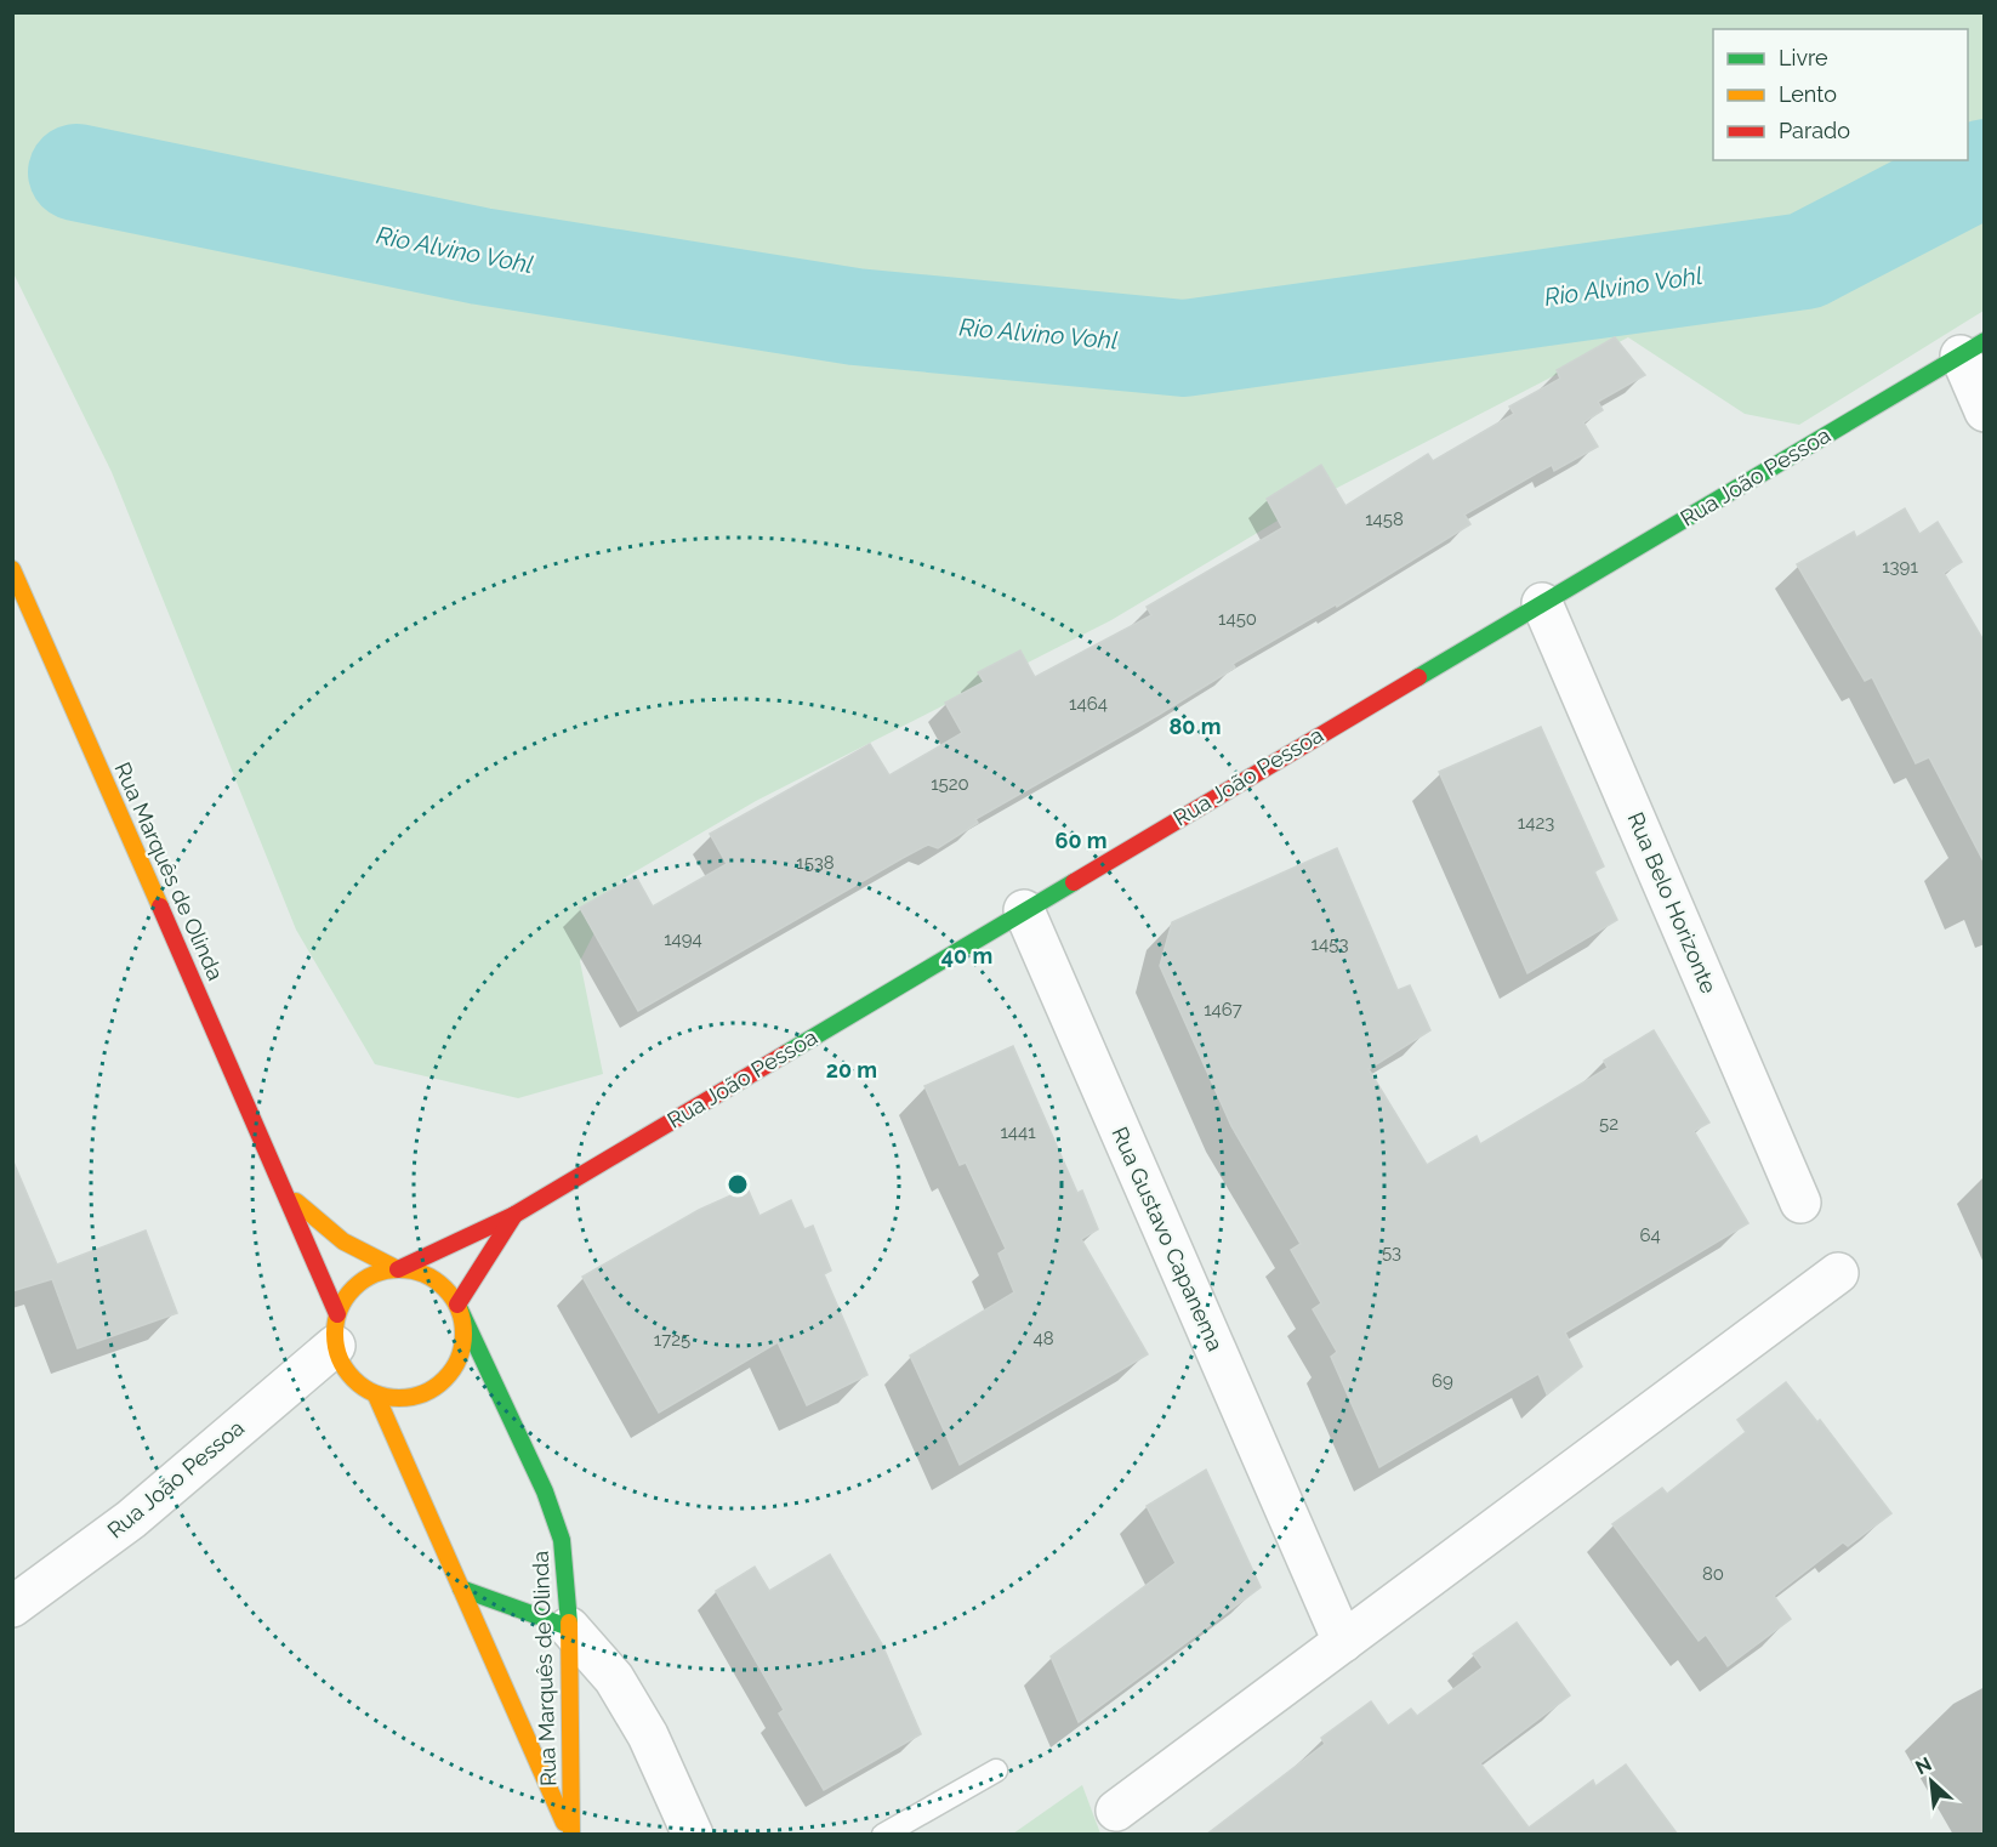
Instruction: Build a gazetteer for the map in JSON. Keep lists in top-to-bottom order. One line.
{"streets":{"main road":["Rua João Pessoa","Rua Marquês de Olinda"],"street":["Rua Belo Horizonte","Rua Gustavo Capanema"]},"crossings":[["Rua João Pessoa","Rua Marquês de Olinda"],["Rua João Pessoa","Rua Belo Horizonte"],["Rua João Pessoa","Rua Gustavo Capanema"]],"water":["Rio Alvino Vohl"],"house_numbers":["1458","1391","1450","1464","1520","1423","1538","1494","1453","1467","52","1441","64","53","48","1725","69","80"],"legend":["Livre","Lento","Parado"],"north":"top left","rings":["80 m","60 m","40 m","20 m"]}
